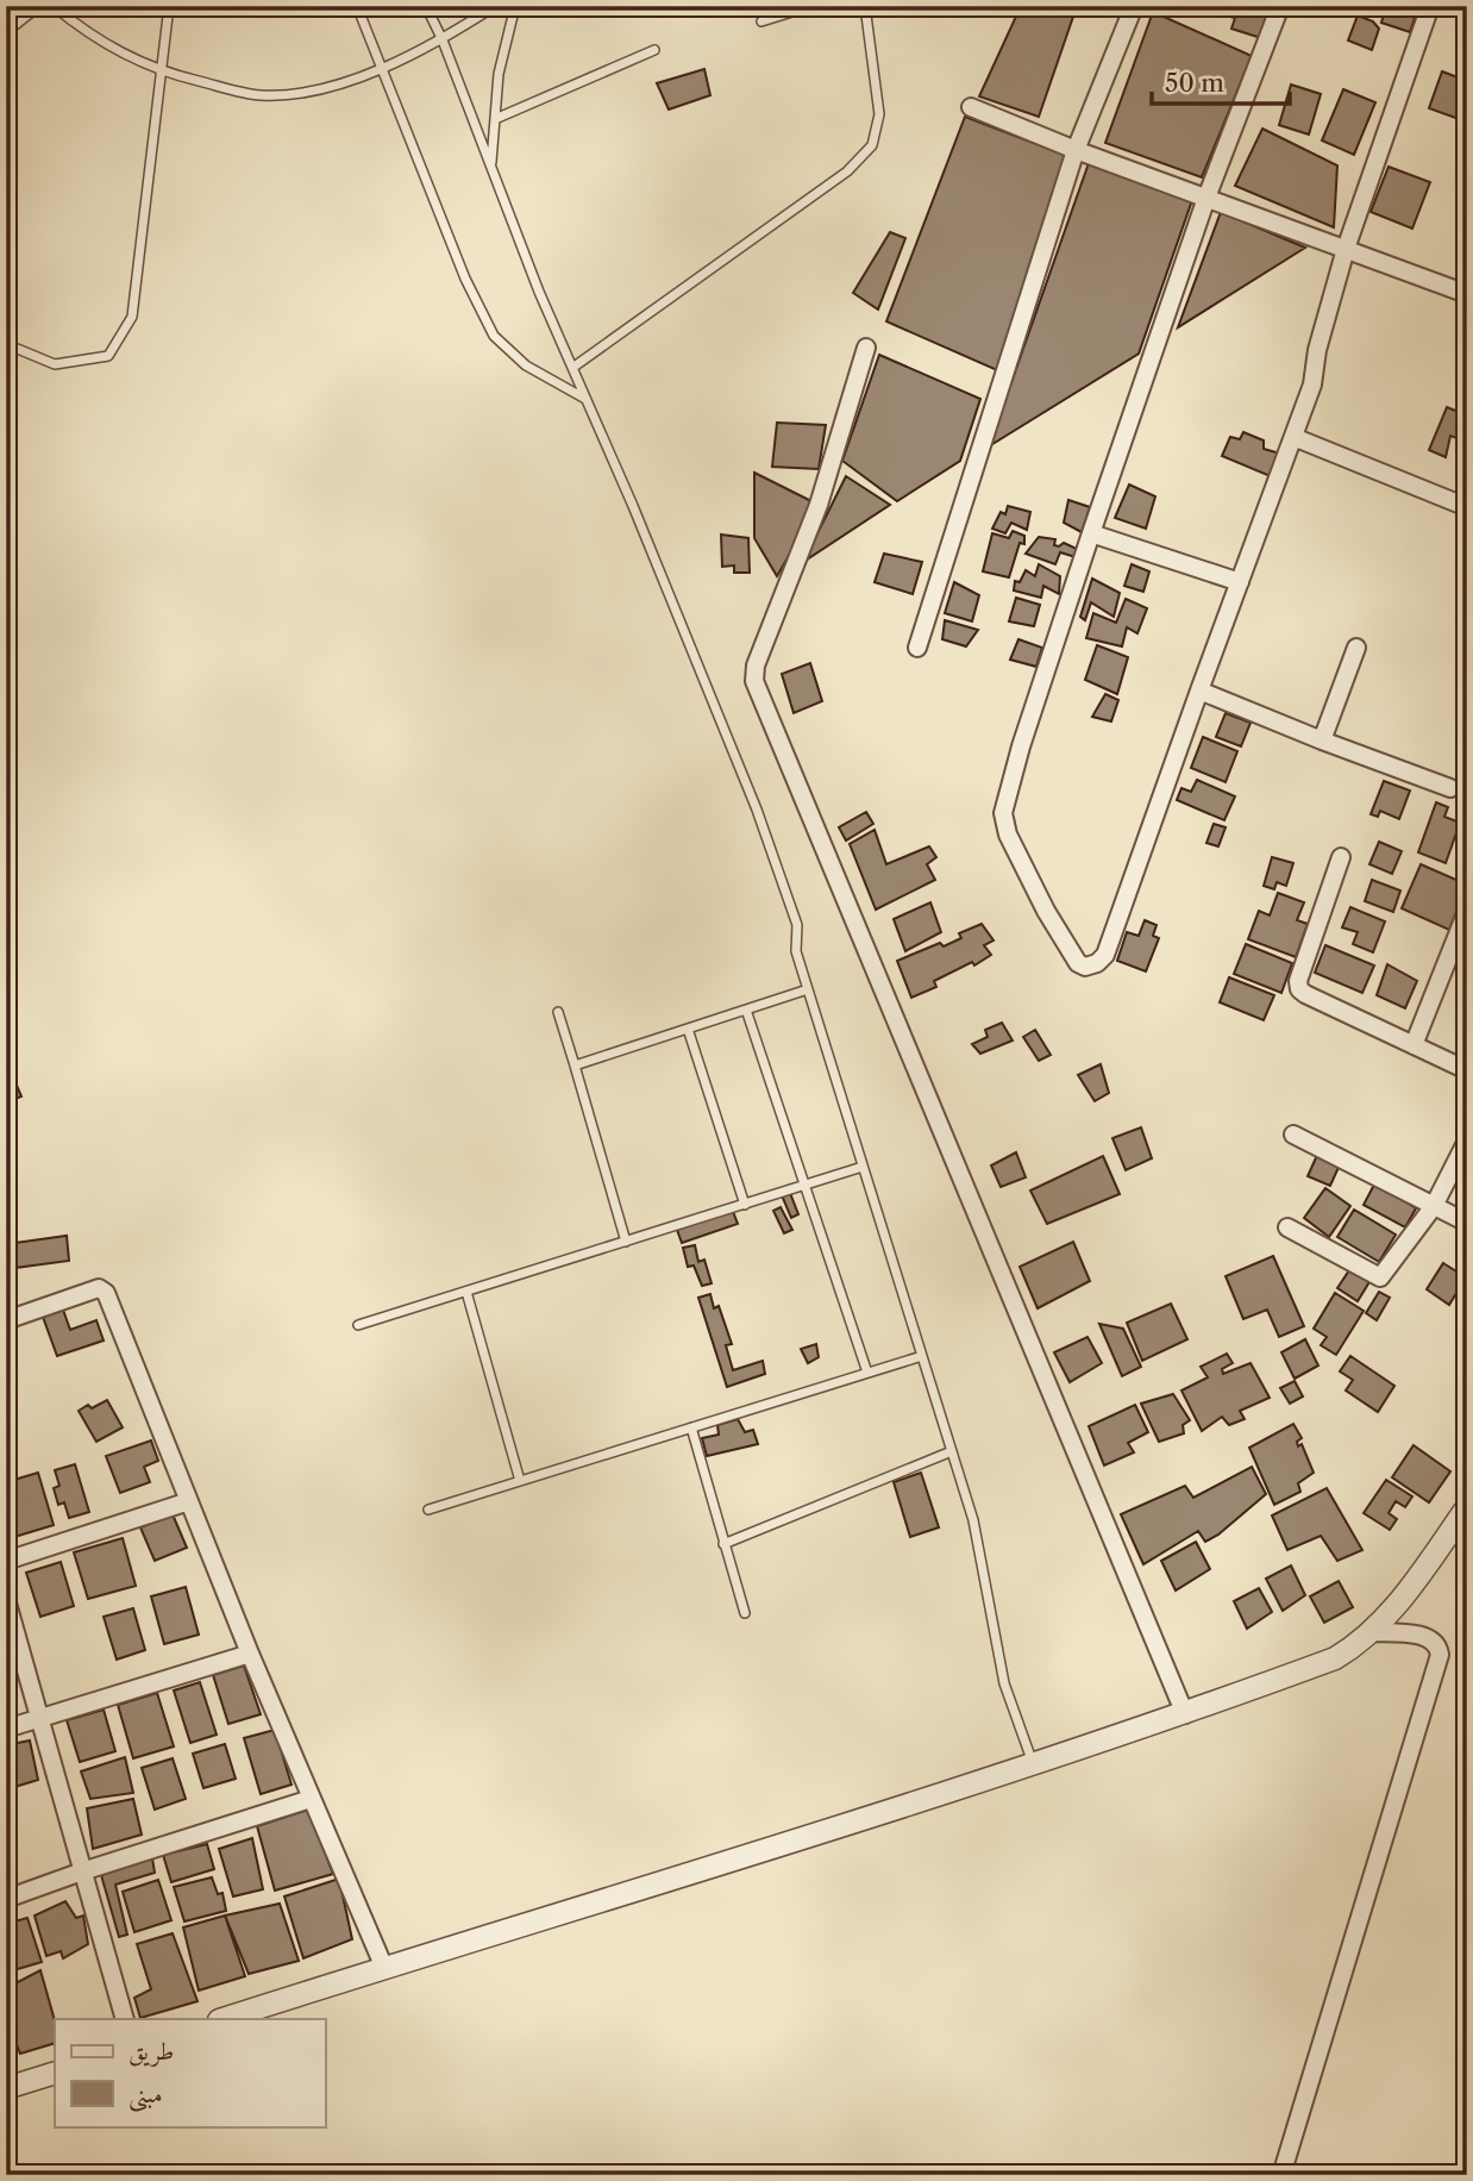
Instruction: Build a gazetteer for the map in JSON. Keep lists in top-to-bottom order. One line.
{"legend":["طريق","مبنى"],"scale_bar":"50 m"}
